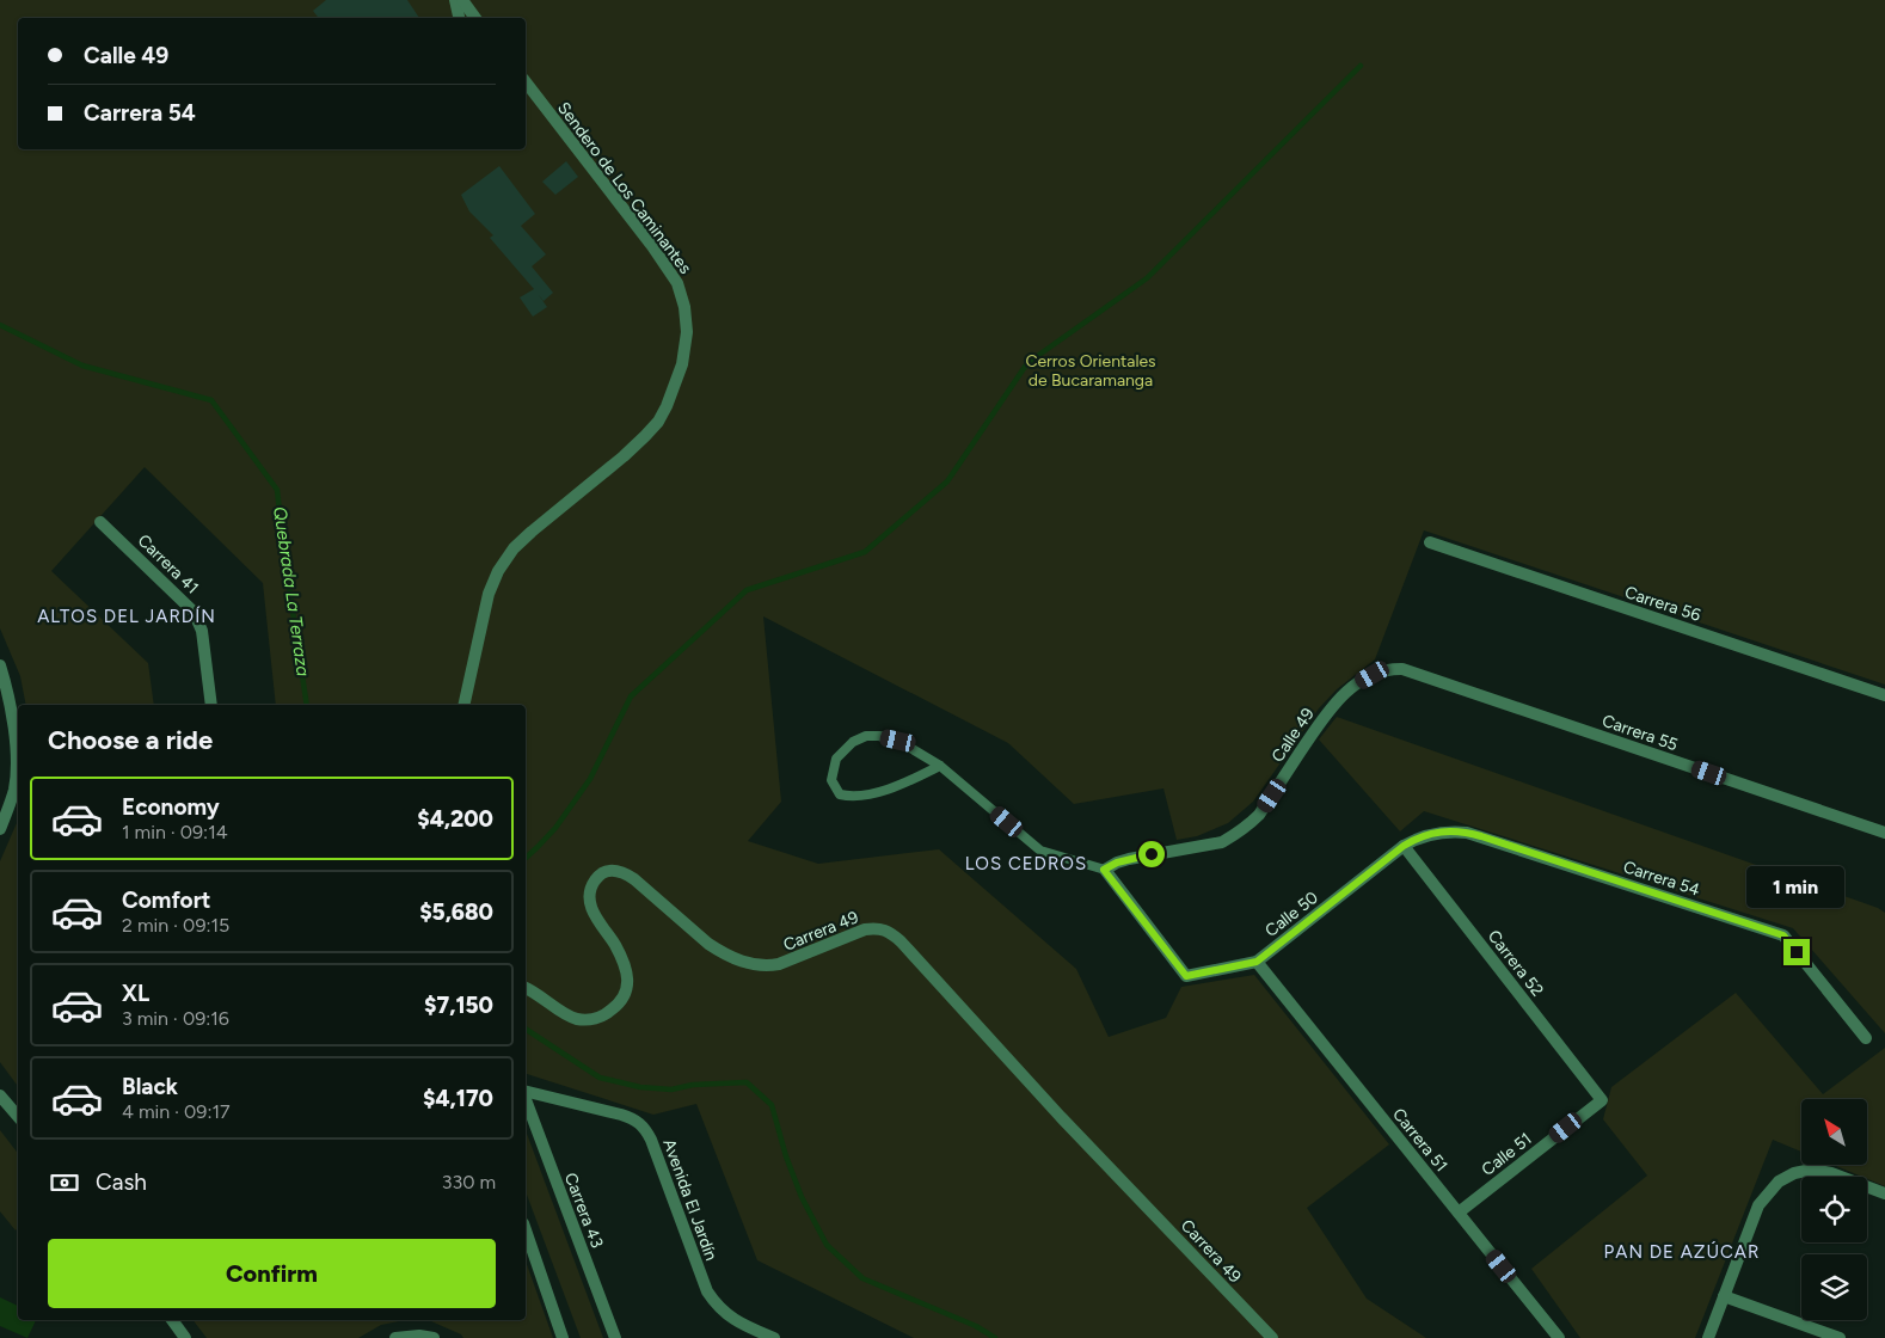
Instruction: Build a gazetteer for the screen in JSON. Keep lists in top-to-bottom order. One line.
{"streets":{"street":["Sendero de Los Caminantes","Carrera 41","Carrera 56","Carrera 55","Calle 49","Carrera 54","Calle 50","Carrera 49","Carrera 52","Carrera 51","Calle 51","Avenida El Jardín","Carrera 43"]},"crossings":[["Carrera 55","Calle 49"],["Calle 49","Calle 50"],["Carrera 54","Calle 50"],["Carrera 54","Carrera 52"],["Calle 50","Carrera 52"],["Calle 50","Carrera 51"],["Carrera 52","Calle 51"],["Carrera 51","Calle 51"]],"districts":["ALTOS DEL JARDÍN","LOS CEDROS","PAN DE AZÚCAR"],"water":["Quebrada La Terraza"],"parks":["Cerros Orientales de Bucaramanga"],"north":"top left","page":{"banner":["Calle 49","Carrera 54"],"heading":"Choose a ride","list":[{"name":"Economy","note":"1 min · 09:14","value":"$4,200"},{"name":"Comfort","note":"2 min · 09:15","value":"$5,680"},{"name":"XL","note":"3 min · 09:16","value":"$7,150"},{"name":"Black","note":"4 min · 09:17","value":"$4,170"}],"bubble":"1 min","pay":["Cash","330 m"],"buttons":"Confirm"}}
